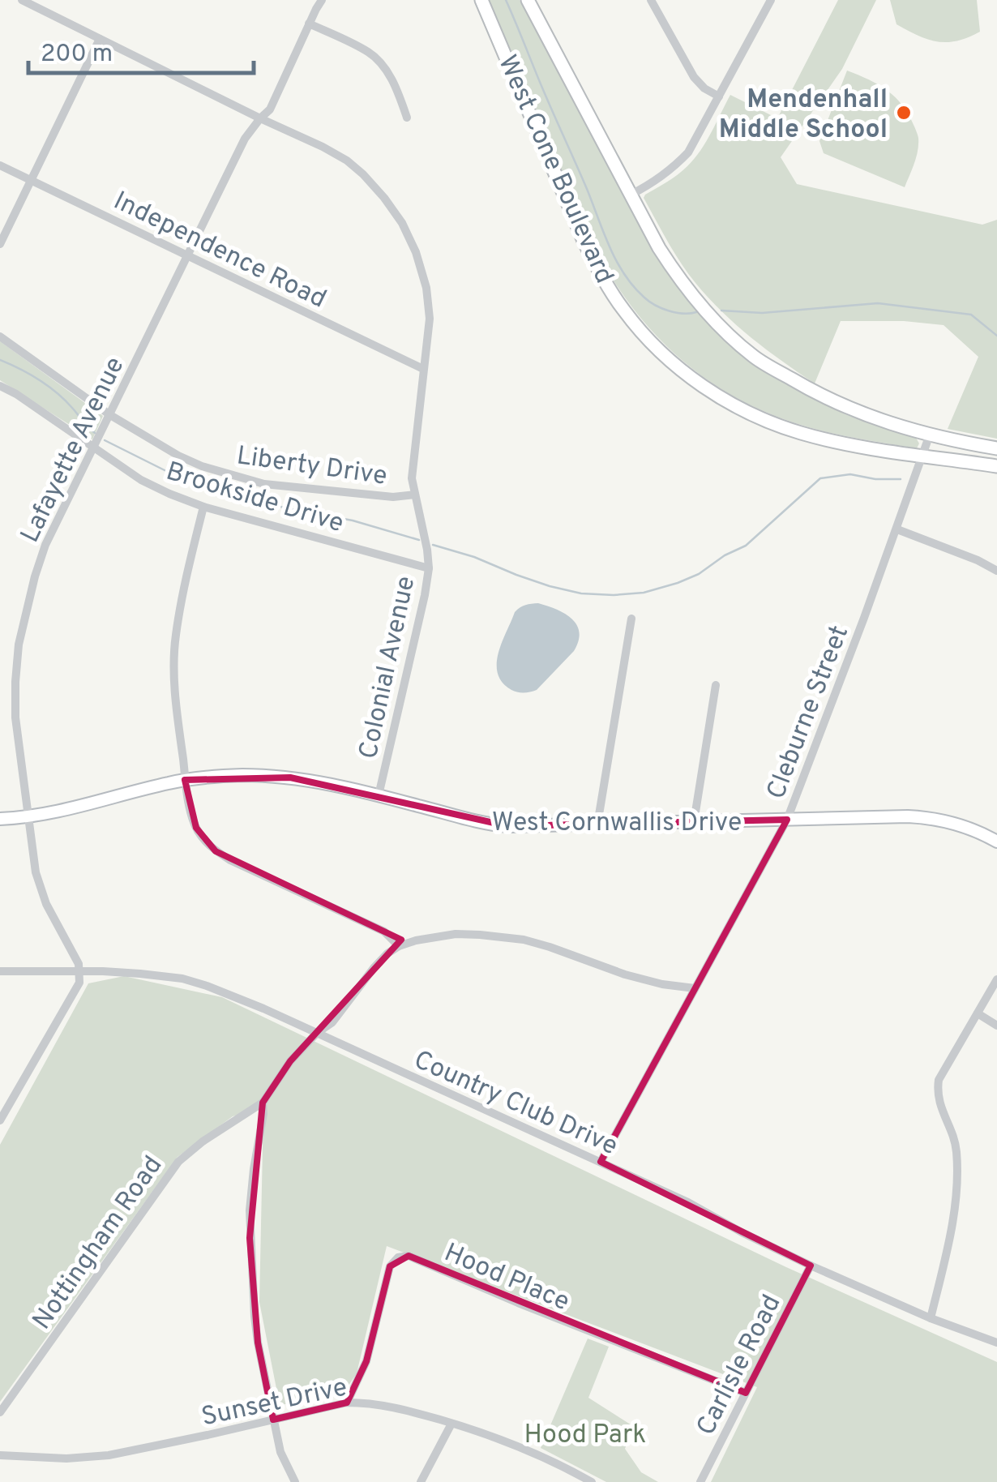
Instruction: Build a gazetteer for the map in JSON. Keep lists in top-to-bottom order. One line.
{"streets":{"main road":["West Cone Boulevard"],"street":["Independence Road","Lafayette Avenue","Liberty Drive","Brookside Drive","Colonial Avenue","Cleburne Street","West Cornwallis Drive","Country Club Drive","Nottingham Road","Hood Place","Carlisle Road","Sunset Drive"]},"crossings":[["West Cone Boulevard","Cleburne Street"],["Independence Road","Lafayette Avenue"],["Independence Road","Colonial Avenue"],["Lafayette Avenue","Liberty Drive"],["Lafayette Avenue","Brookside Drive"],["Lafayette Avenue","Colonial Avenue"],["Lafayette Avenue","West Cornwallis Drive"],["Lafayette Avenue","Country Club Drive"],["Liberty Drive","Colonial Avenue"],["Brookside Drive","Colonial Avenue"],["Colonial Avenue","West Cornwallis Drive"],["Cleburne Street","West Cornwallis Drive"],["Cleburne Street","Country Club Drive"],["Cleburne Street","Nottingham Road"],["Country Club Drive","Nottingham Road"],["Country Club Drive","Carlisle Road"],["Hood Place","Carlisle Road"],["Hood Place","Sunset Drive"]],"parks":["Hood Park"],"places":["Mendenhall Middle School"],"scale_bar":"200 m"}
